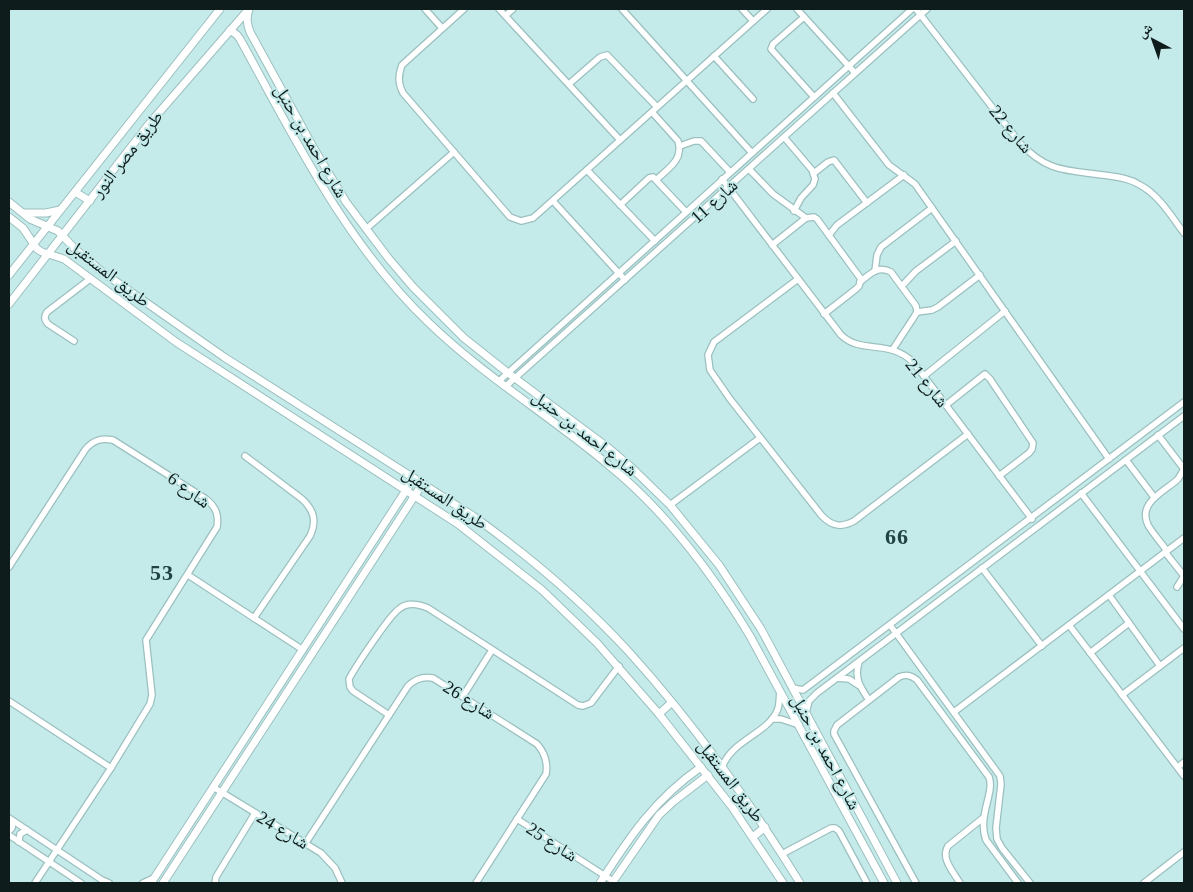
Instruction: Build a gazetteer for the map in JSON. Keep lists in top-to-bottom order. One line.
{"streets":{"street":["شارع 22","شارع احمد بن حنبل","طريق مصر النور","شارع 11","طريق المستقبل","شارع 21","شارع 6","شارع 26","شارع 24","شارع 25"]},"crossings":[["شارع 22","شارع 11"],["شارع احمد بن حنبل","طريق مصر النور"],["شارع احمد بن حنبل","شارع 11"],["طريق مصر النور","طريق المستقبل"],["شارع 11","شارع 21"],["شارع 26","شارع 24"],["شارع 26","شارع 25"]],"districts":["66","53"],"north":"top left"}
